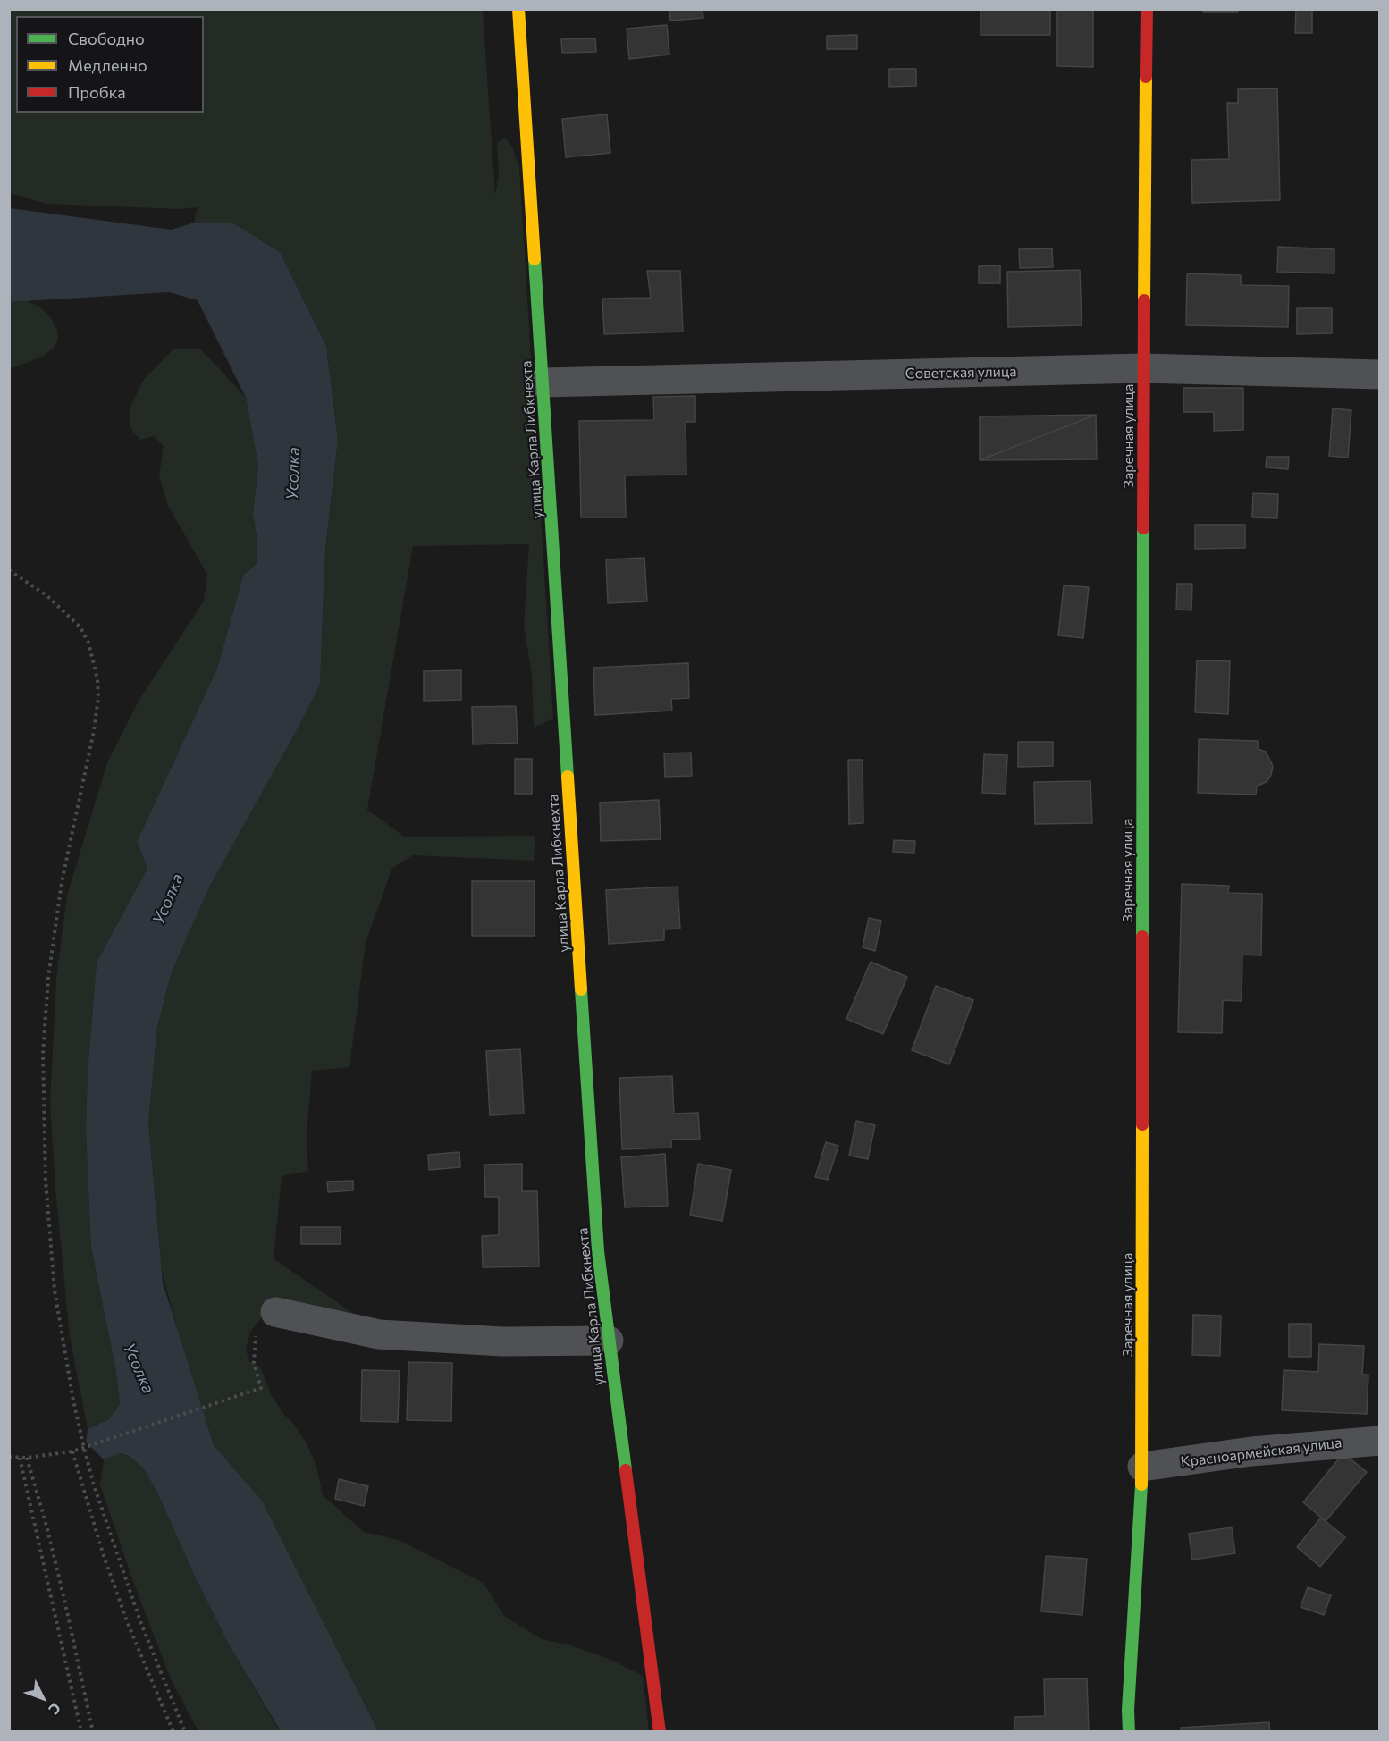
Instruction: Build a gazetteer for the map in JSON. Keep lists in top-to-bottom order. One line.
{"streets":{"street":["Советская улица","Заречная улица","улица Карла Либкнехта","Красноармейская улица"]},"crossings":[["Советская улица","Заречная улица"],["Советская улица","улица Карла Либкнехта"],["Заречная улица","Красноармейская улица"]],"water":["Усолка"],"legend":["Свободно","Медленно","Пробка"],"north":"bottom right"}
